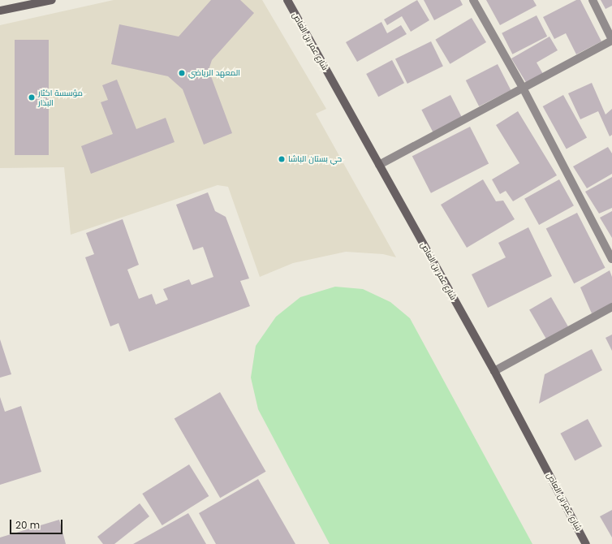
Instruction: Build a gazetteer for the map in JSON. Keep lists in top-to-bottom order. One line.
{"streets":{"street":["شارع عمر بن العاص"]},"places":["المعهد الرياضي","مؤسسة اكثار البذار","حي بستان الباشا"],"scale_bar":"20 m"}
